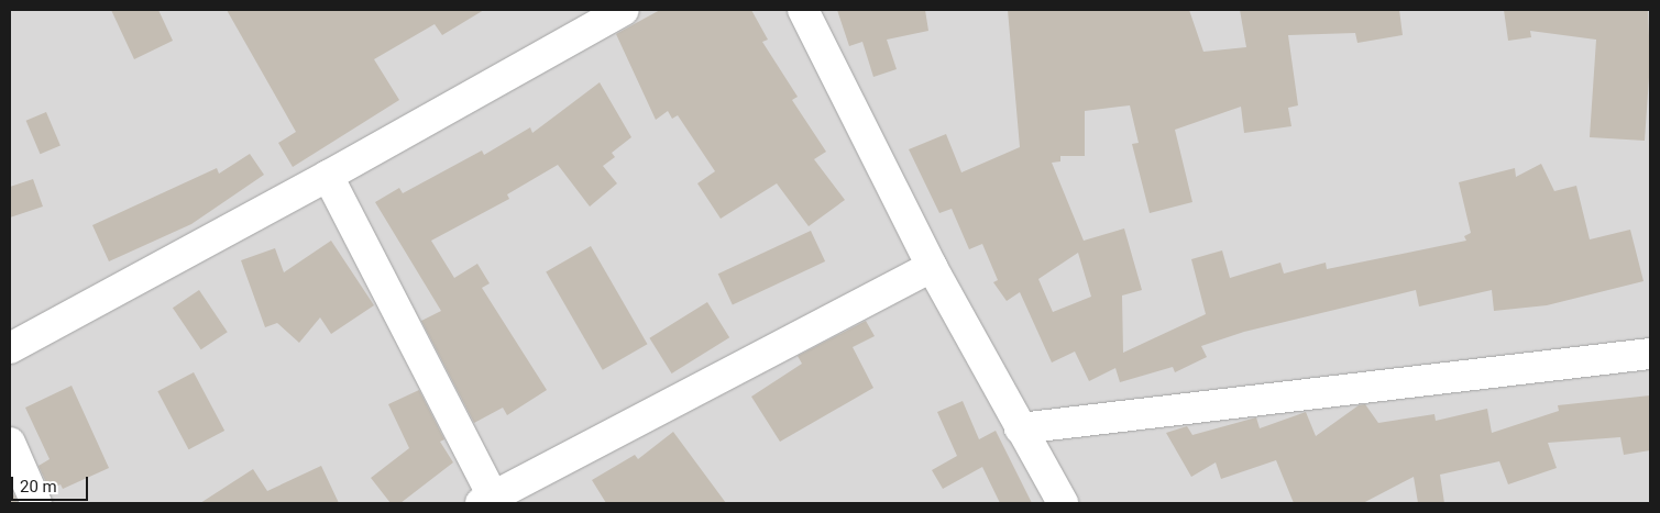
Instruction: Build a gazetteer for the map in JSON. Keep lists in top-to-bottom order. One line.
{"scale_bar":"20 m"}
